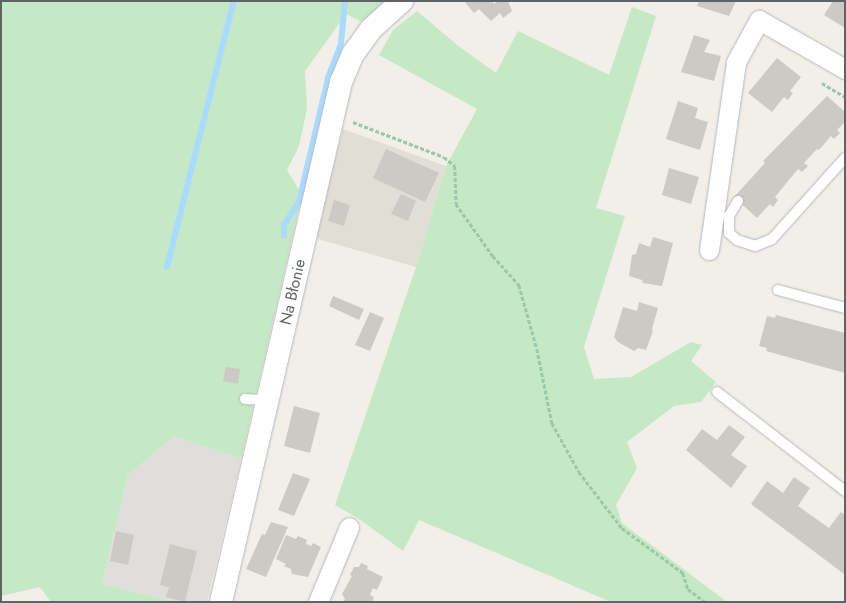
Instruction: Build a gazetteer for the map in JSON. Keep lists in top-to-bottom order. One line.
{"streets":{"street":["Na Błonie"]}}
